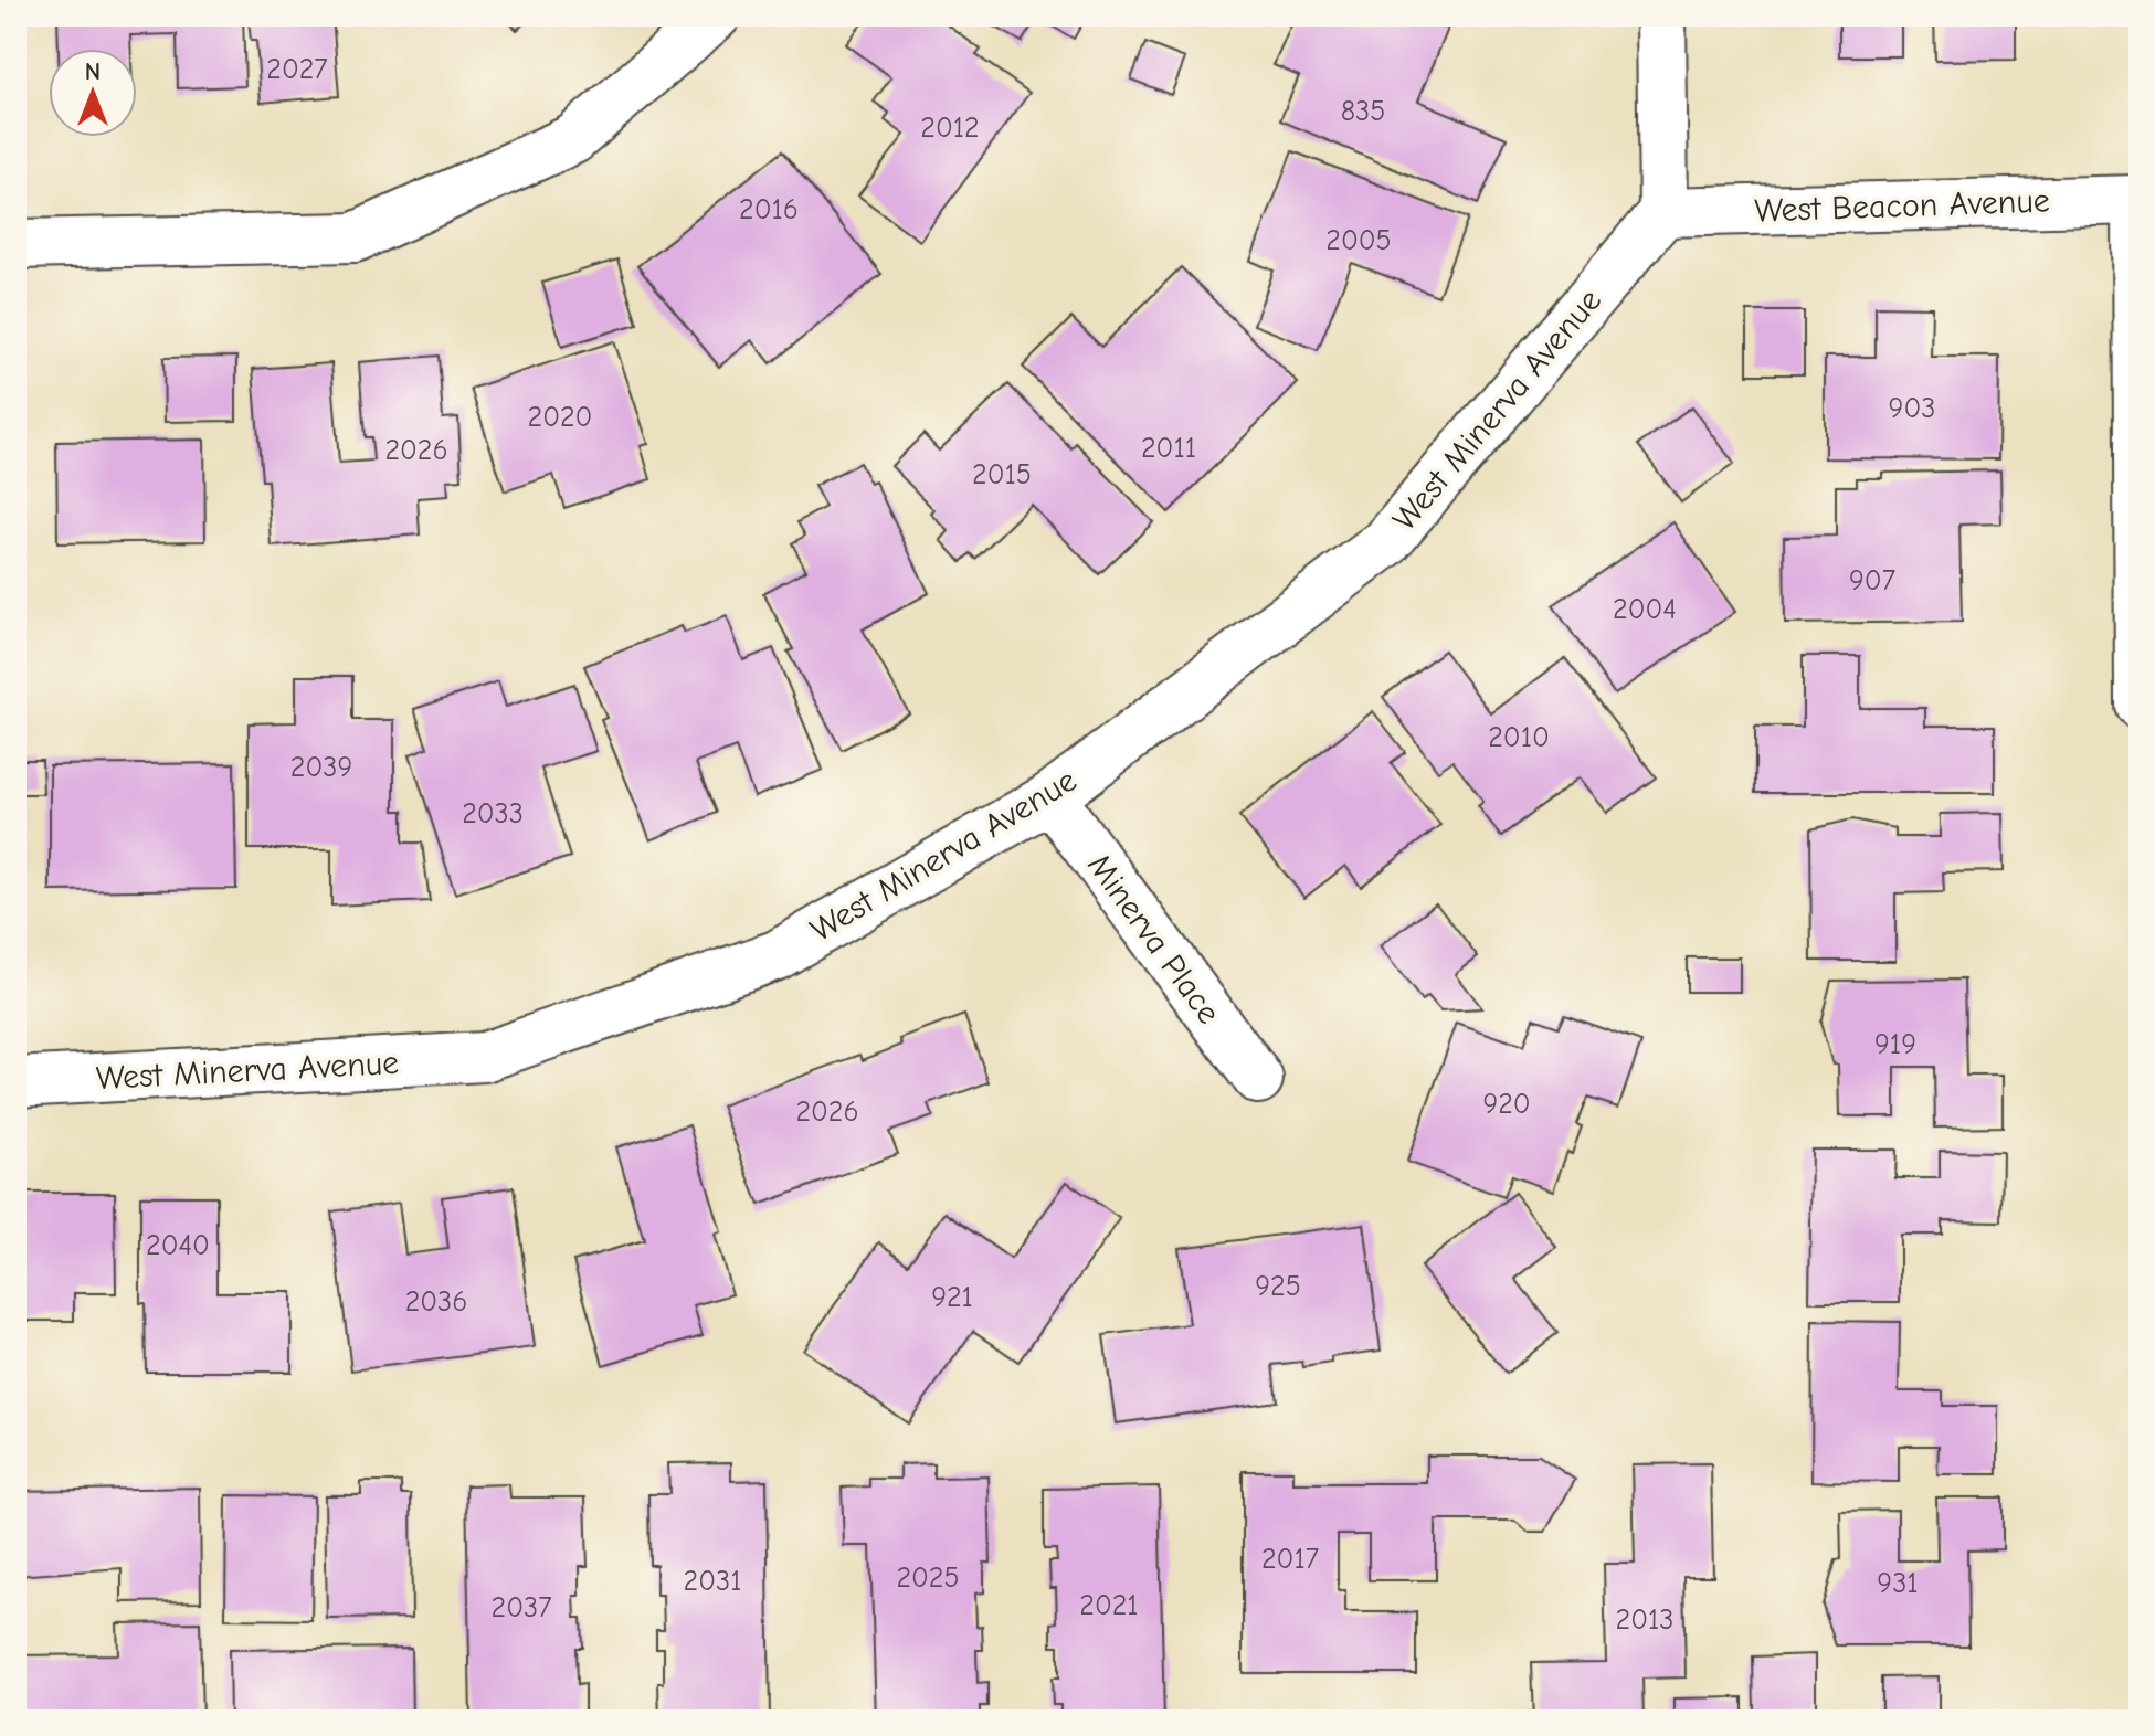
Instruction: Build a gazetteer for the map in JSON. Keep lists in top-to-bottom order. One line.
{"streets":{"street":["West Beacon Avenue","West Minerva Avenue","Minerva Place"]},"crossings":[["West Beacon Avenue","West Minerva Avenue"],["West Minerva Avenue","Minerva Place"]],"house_numbers":["2027","835","2012","2016","2005","903","2020","2011","2026","2015","907","2004","2010","2039","2033","919","920","2026","2040","925","921","2036","2017","2025","2031","931","2021","2037","2013"],"north":"top"}
